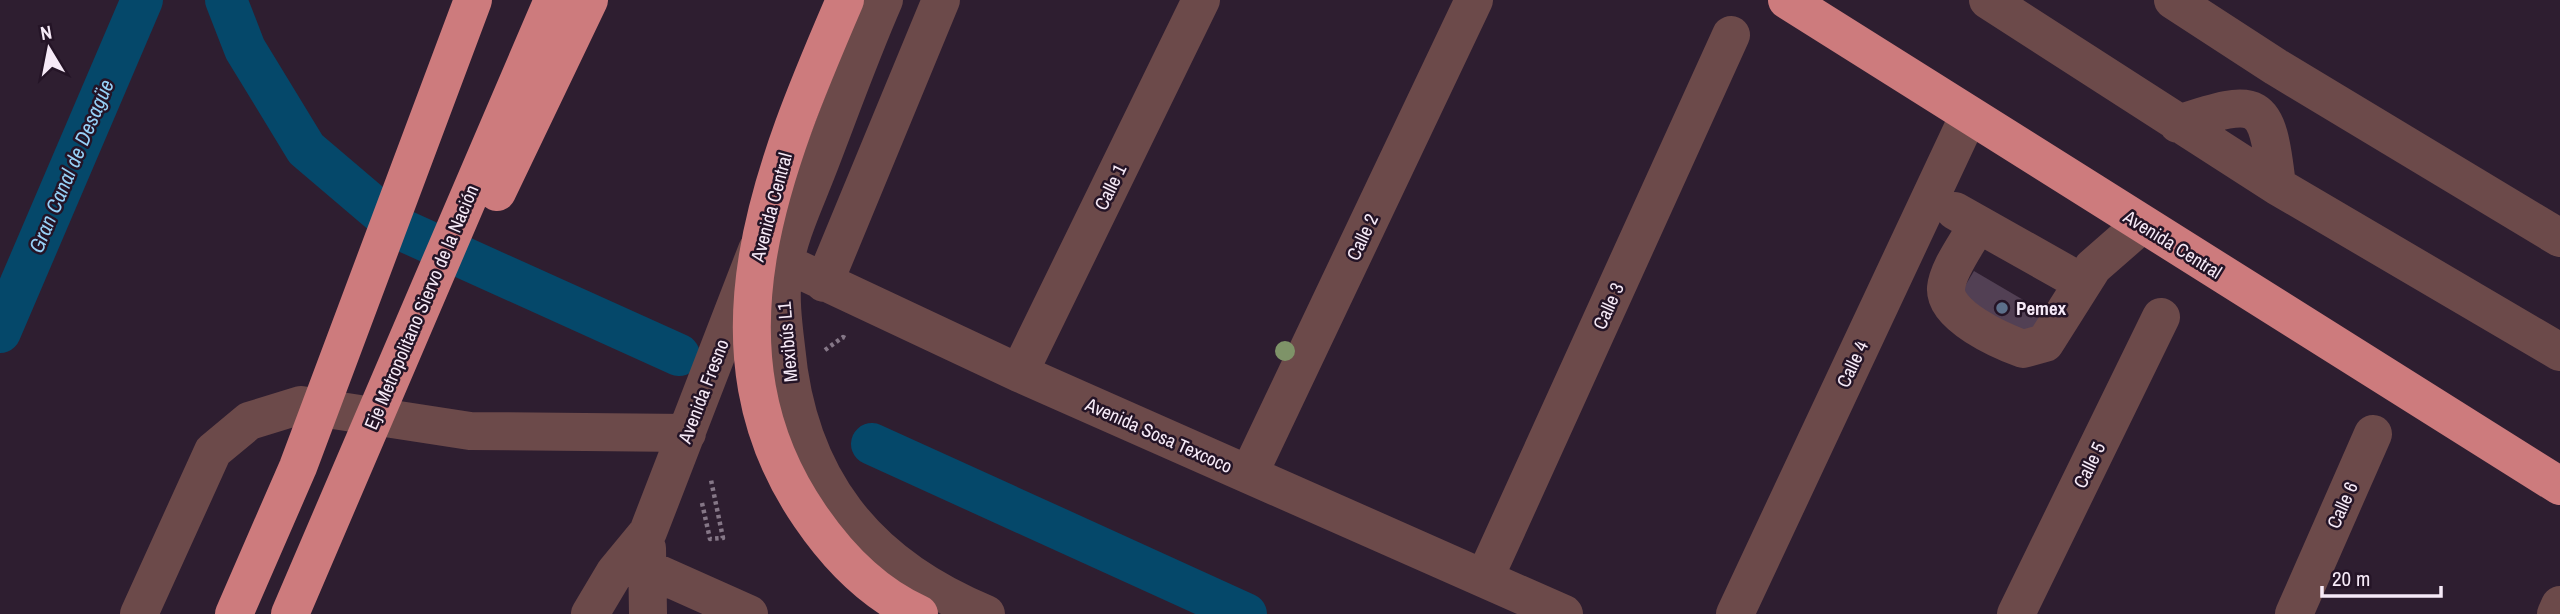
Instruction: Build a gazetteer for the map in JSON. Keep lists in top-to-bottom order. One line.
{"streets":{"highway":["Avenida Central","Eje Metropolitano Siervo de la Nación"],"street":["Calle 1","Calle 2","Calle 3","Mexibús L1","Calle 4","Avenida Fresno","Avenida Sosa Texcoco","Calle 5","Calle 6"]},"crossings":[["Calle 1","Avenida Sosa Texcoco"],["Avenida Central","Mexibús L1"],["Avenida Central","Calle 4"],["Avenida Central","Avenida Fresno"],["Avenida Central","Avenida Sosa Texcoco"],["Calle 2","Avenida Sosa Texcoco"],["Calle 3","Avenida Sosa Texcoco"],["Mexibús L1","Avenida Fresno"],["Mexibús L1","Avenida Sosa Texcoco"],["Avenida Fresno","Avenida Sosa Texcoco"]],"water":["Gran Canal de Desagüe"],"places":["Pemex"],"scale_bar":"20 m","north":"top"}
